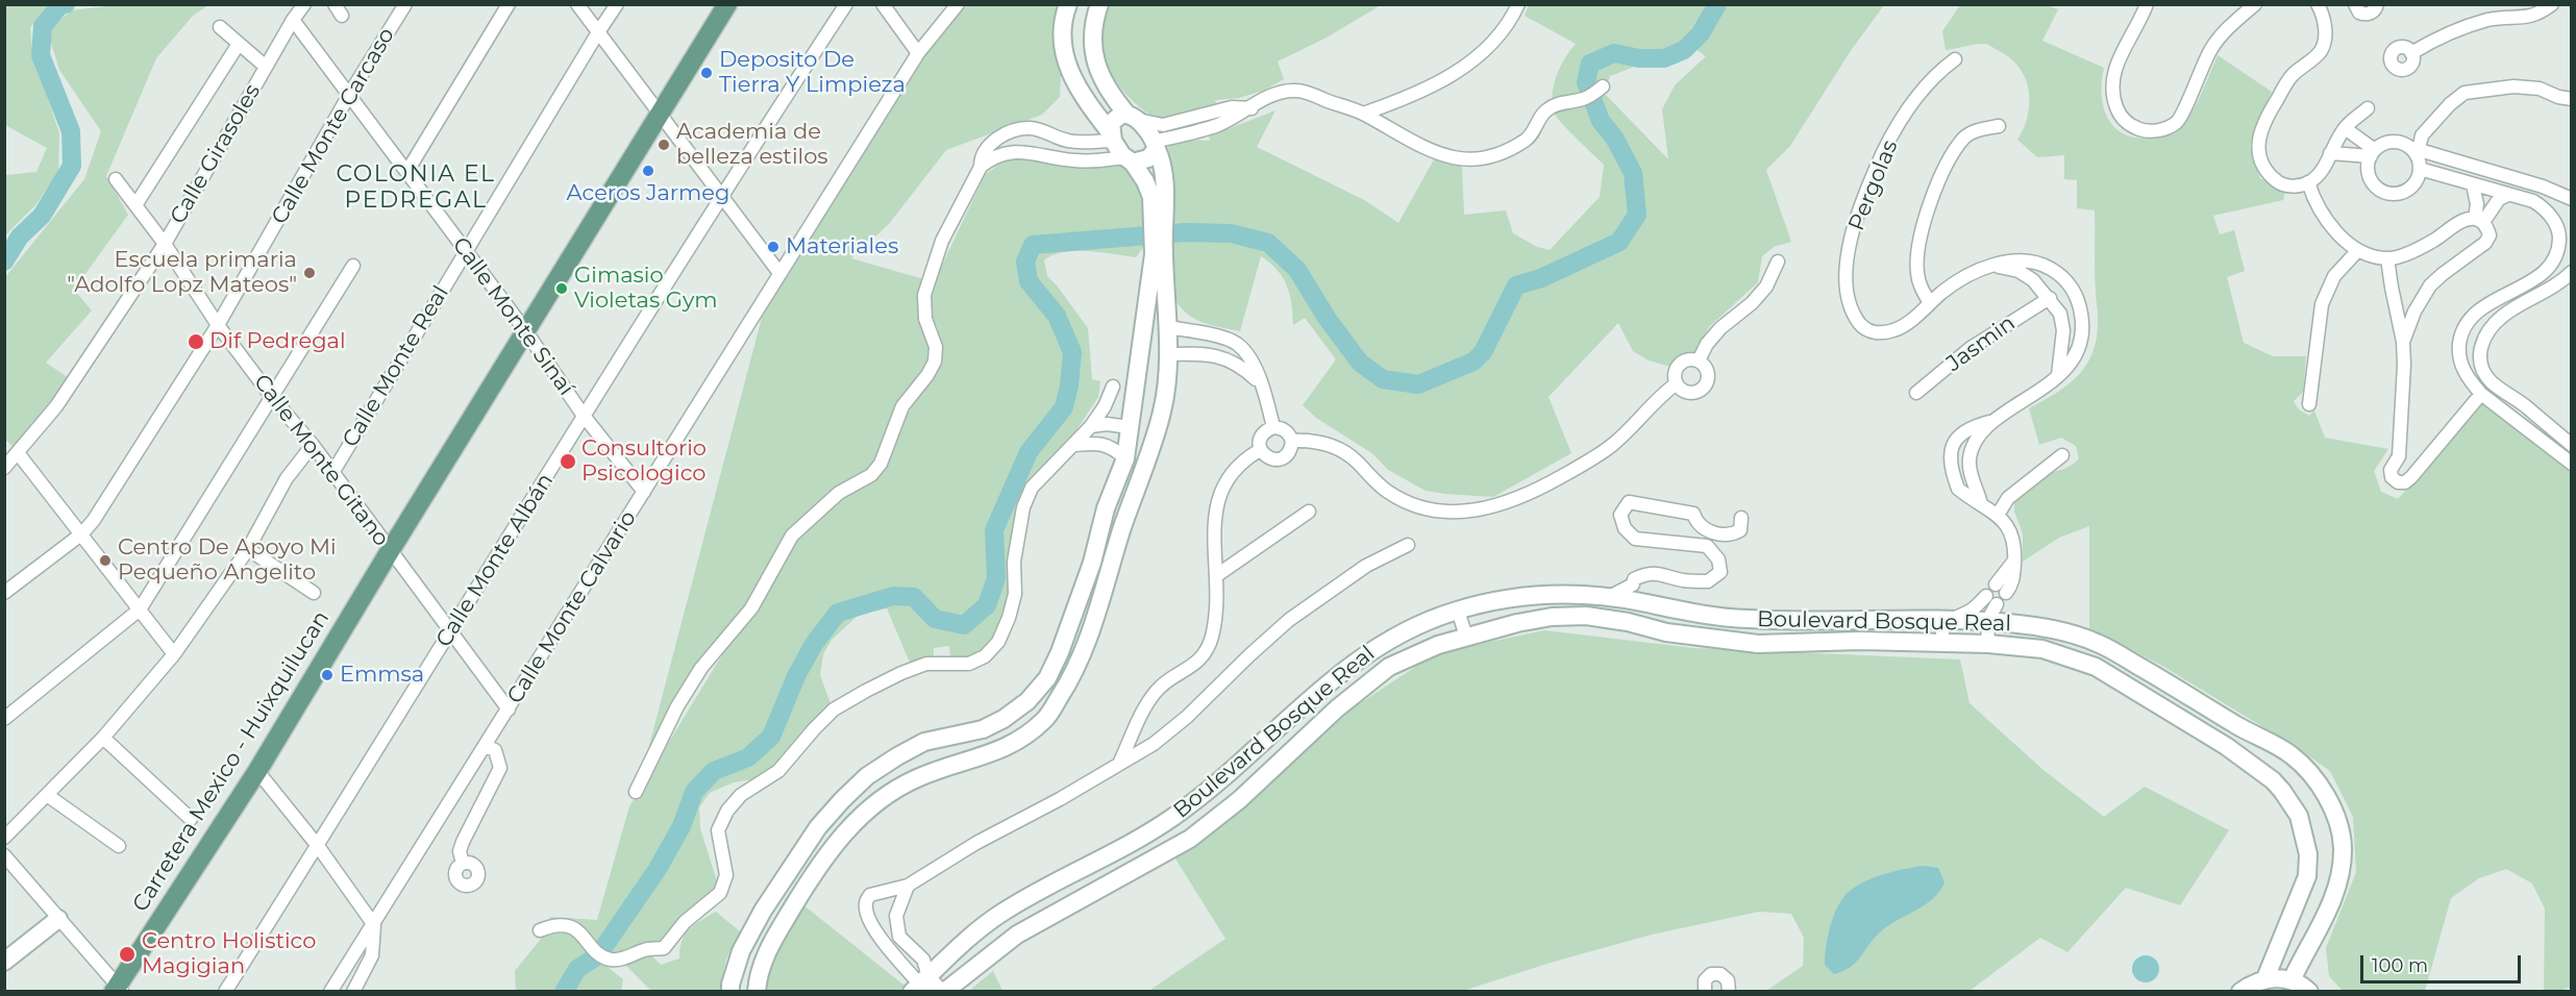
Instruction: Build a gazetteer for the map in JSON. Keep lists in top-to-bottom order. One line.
{"streets":{"main road":["Carretera Mexico - Huixquilucan"],"street":["Calle Monte Carcaso","Calle Girasoles","Pergolas","Calle Monte Sinaí","Jasmin","Calle Monte Real","Calle Monte Gitano","Calle Monte Albán","Calle Monte Calvario","Boulevard Bosque Real"]},"crossings":[["Calle Monte Carcaso","Calle Monte Sinaí"],["Calle Monte Carcaso","Calle Monte Gitano"],["Calle Girasoles","Calle Monte Sinaí"],["Calle Girasoles","Calle Monte Gitano"],["Calle Monte Sinaí","Calle Monte Real"],["Calle Monte Sinaí","Calle Monte Albán"],["Calle Monte Sinaí","Calle Monte Calvario"],["Calle Monte Sinaí","Carretera Mexico - Huixquilucan"],["Calle Monte Real","Calle Monte Gitano"],["Calle Monte Gitano","Calle Monte Albán"],["Calle Monte Gitano","Calle Monte Calvario"],["Calle Monte Gitano","Carretera Mexico - Huixquilucan"]],"districts":["COLONIA EL PEDREGAL"],"places":["Deposito De Tierra Y Limpieza","Academia de belleza estilos","Aceros Jarmeg","Materiales","Escuela primaria \"Adolfo Lopz Mateos\"","Gimasio Violetas Gym","Dif Pedregal","Consultorio Psicologico","Centro De Apoyo Mi Pequeño Angelito","Emmsa","Centro Holistico Magigian"],"scale_bar":"100 m"}
